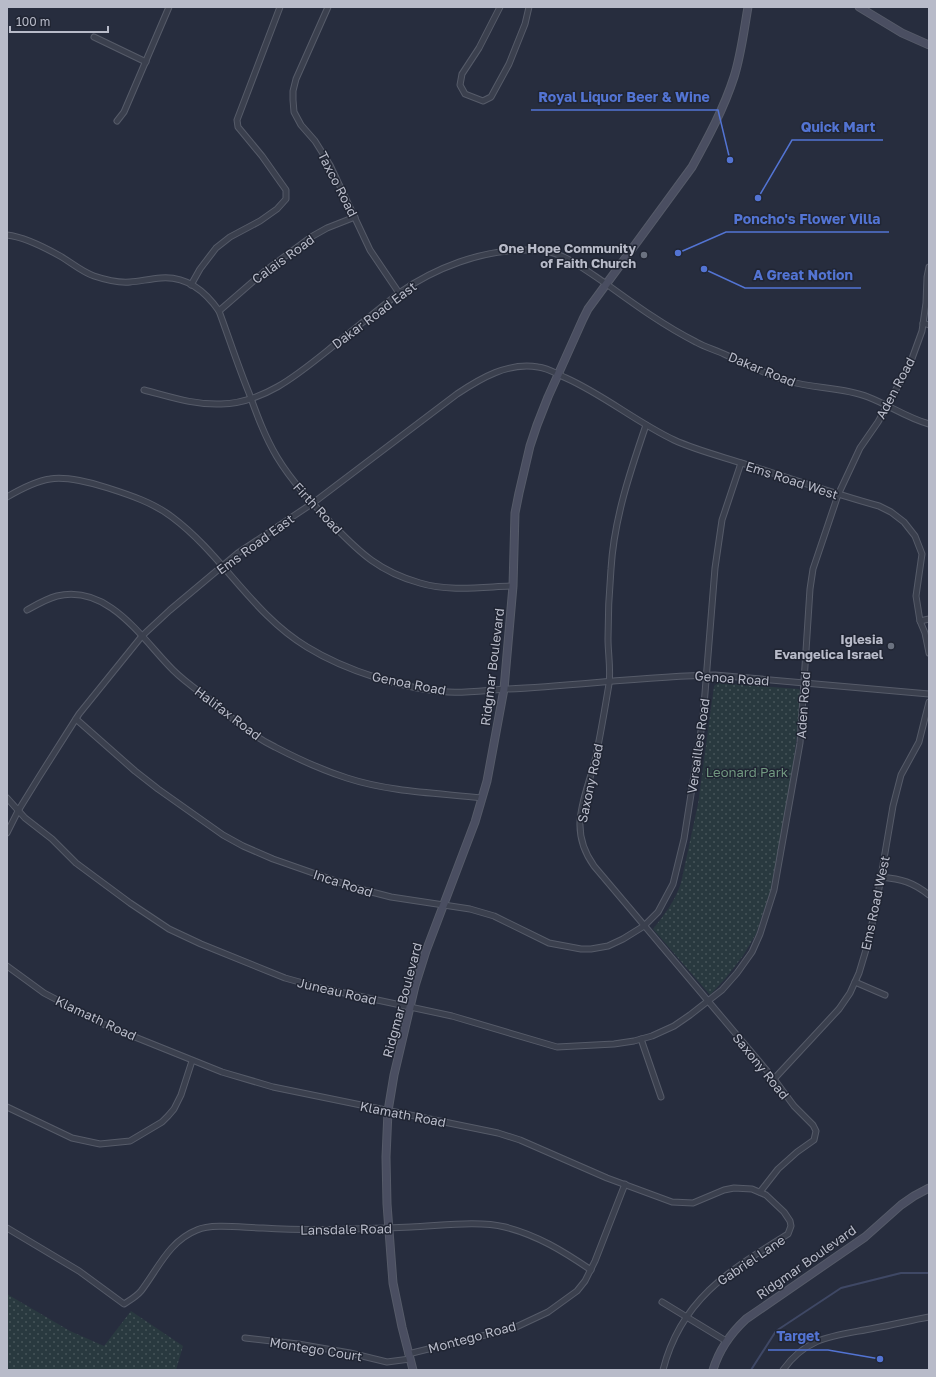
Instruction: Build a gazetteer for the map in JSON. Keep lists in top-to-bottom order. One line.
{"streets":{"street":["Taxco Road","Calais Road","Dakar Road East","Dakar Road","Aden Road","Ems Road West","Firth Road","Ems Road East","Ridgmar Boulevard","Genoa Road","Halifax Road","Versailles Road","Saxony Road","Inca Road","Juneau Road","Klamath Road","Lansdale Road","Gabriel Lane","Montego Road","Montego Court"]},"crossings":[["Taxco Road","Calais Road"],["Taxco Road","Dakar Road East"],["Calais Road","Firth Road"],["Dakar Road East","Dakar Road"],["Dakar Road East","Firth Road"],["Dakar Road East","Ridgmar Boulevard"],["Dakar Road","Aden Road"],["Dakar Road","Ridgmar Boulevard"],["Aden Road","Ems Road West"],["Aden Road","Genoa Road"],["Aden Road","Saxony Road"],["Aden Road","Juneau Road"],["Ems Road West","Ems Road East"],["Ems Road West","Ridgmar Boulevard"],["Ems Road West","Versailles Road"],["Ems Road West","Saxony Road"],["Firth Road","Ems Road East"],["Firth Road","Ridgmar Boulevard"],["Ems Road East","Ridgmar Boulevard"],["Ems Road East","Genoa Road"],["Ems Road East","Halifax Road"],["Ems Road East","Inca Road"],["Ems Road East","Juneau Road"],["Ridgmar Boulevard","Genoa Road"],["Ridgmar Boulevard","Halifax Road"],["Ridgmar Boulevard","Inca Road"],["Ridgmar Boulevard","Juneau Road"],["Ridgmar Boulevard","Klamath Road"],["Ridgmar Boulevard","Lansdale Road"],["Ridgmar Boulevard","Montego Road"],["Ridgmar Boulevard","Montego Court"],["Genoa Road","Versailles Road"],["Genoa Road","Saxony Road"],["Versailles Road","Saxony Road"],["Versailles Road","Inca Road"],["Saxony Road","Inca Road"],["Saxony Road","Juneau Road"],["Saxony Road","Klamath Road"],["Klamath Road","Gabriel Lane"],["Klamath Road","Montego Road"],["Lansdale Road","Montego Road"],["Montego Road","Montego Court"]],"parks":["Leonard Park"],"places":["Royal Liquor Beer & Wine","Quick Mart","Poncho's Flower Villa","One Hope Community of Faith Church","A Great Notion","Iglesia Evangelica Israel","Target"],"scale_bar":"100 m"}
